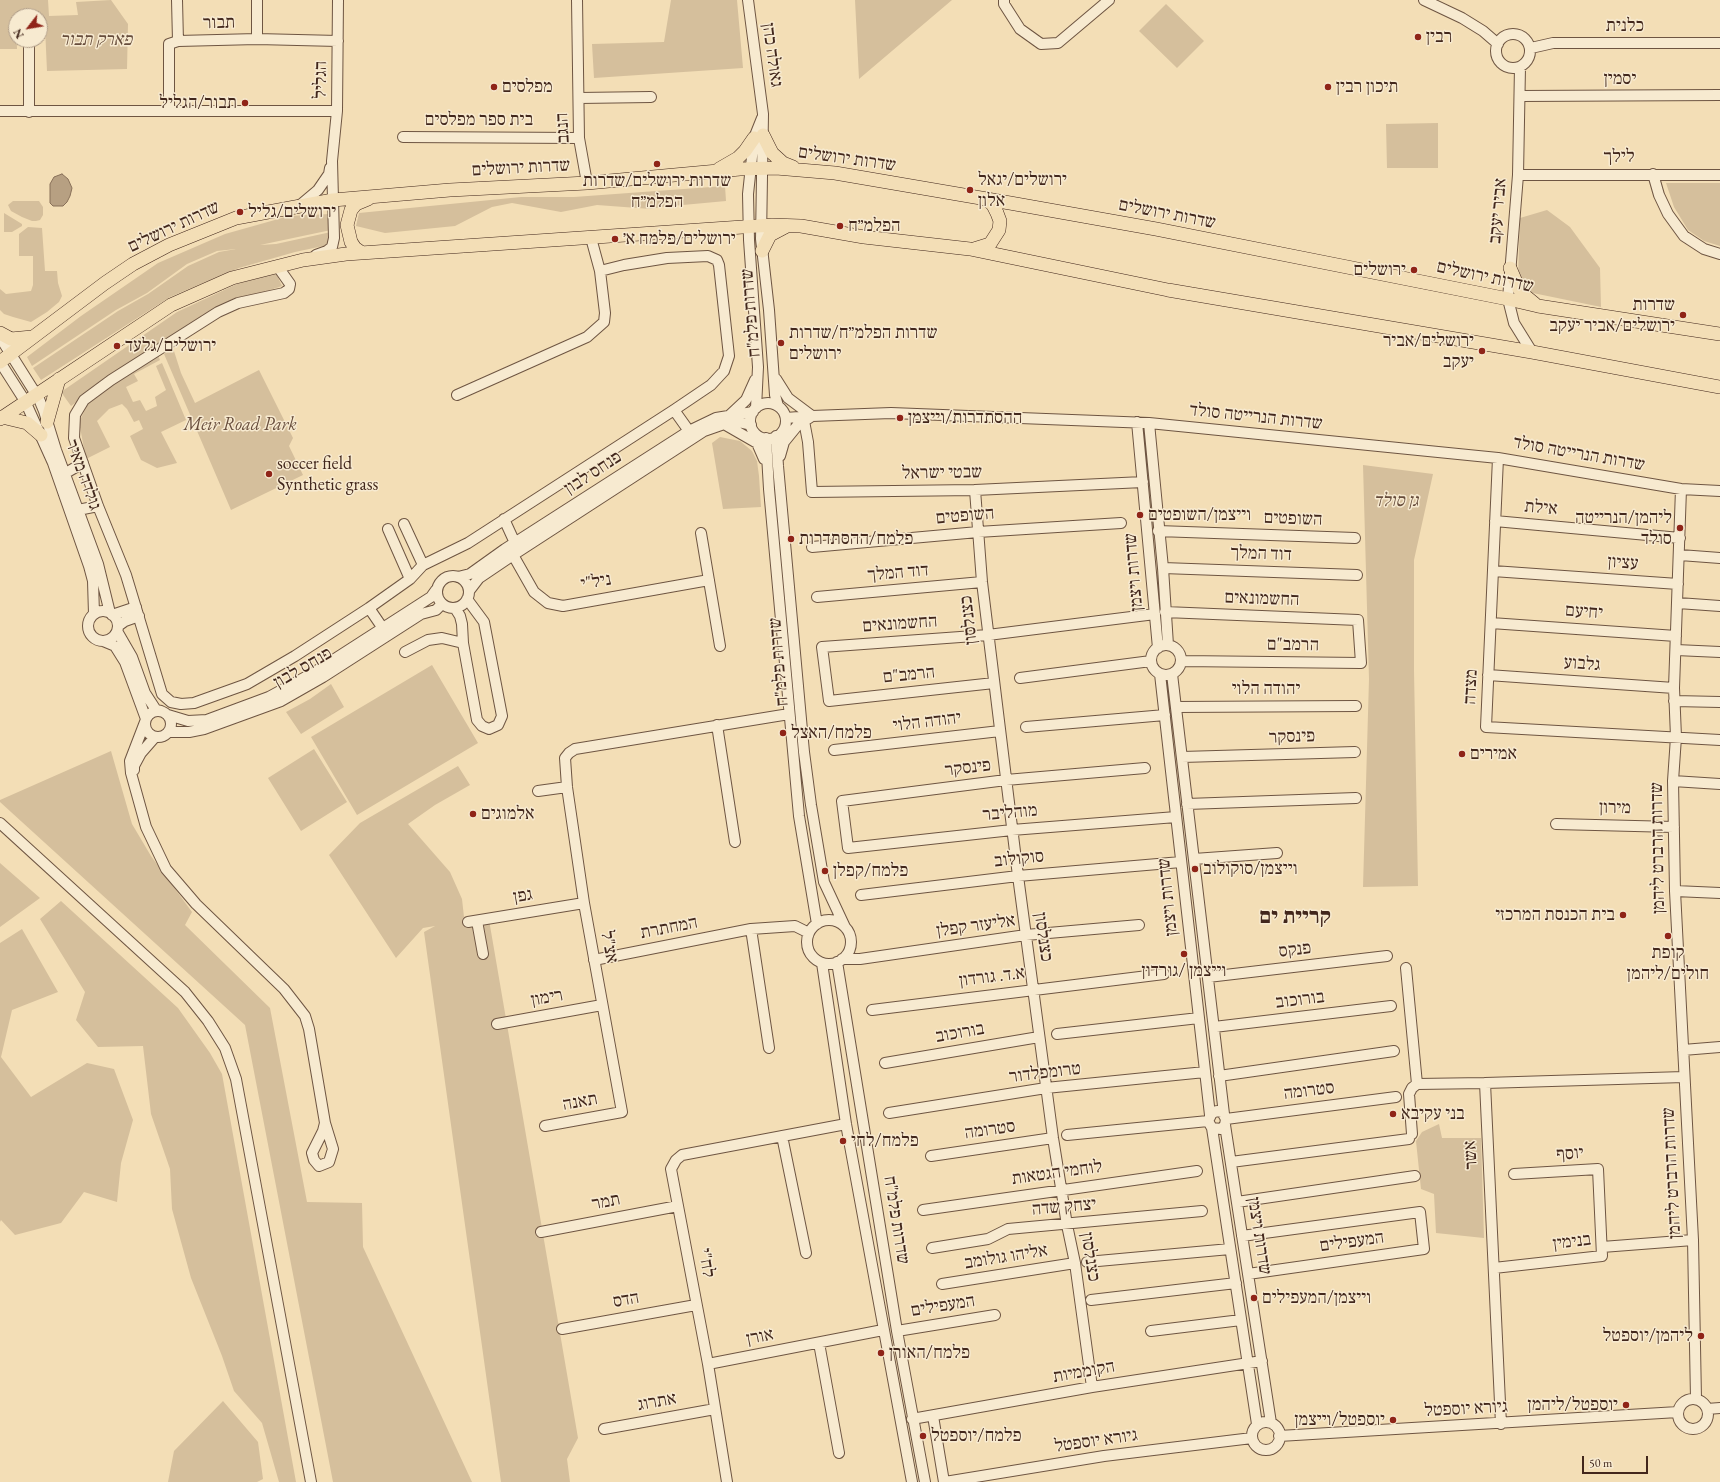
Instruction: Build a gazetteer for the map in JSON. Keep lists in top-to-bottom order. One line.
{"streets":{"main road":["שדרות ירושלים"],"street":["תבור","כלנית","גאולה כהן","יסמין","הגליל","בית ספר מפלסים","הנגב","לילך","אביר יעקב","שדרות פלמ\"ח","שדרות הנרייטה סולד","פנחס לבון","שבטי ישראל","גולדה מאיר","אילת","השופטים","דוד המלך","עציון","שדרות ויצמן","ניל\"י","החשמונאים","יחיעם","כצנלסון","הרמב\"ם","גלבוע","מצדה","יהודה הלוי","פינסקר","מירון","מוהליבר","שדרות הרברט ליהמן","סוקולוב","גפן","אליעזר קפלן","המחתרת","אצ\"ל","פנקס","א.ד. גורדון","רימון","בורוכוב","טרומפלדור","סטרומה","תאנה","יוסף","אשר","לוחמי הגטאות","תמר","יצחק שדה","המעפילים","בנימין","אליהו גולומב","לח\"י","הדס","אורן","הקוממיות","אתרוג","גיורא יוספטל"]},"crossings":[["תבור","הגליל"],["כלנית","אביר יעקב"],["גאולה כהן","שדרות ירושלים"],["גאולה כהן","שדרות פלמ\"ח"],["יסמין","אביר יעקב"],["הגליל","שדרות ירושלים"],["בית ספר מפלסים","הנגב"],["הנגב","שדרות ירושלים"],["לילך","אביר יעקב"],["שדרות ירושלים","אביר יעקב"],["שדרות ירושלים","שדרות פלמ\"ח"],["שדרות ירושלים","גולדה מאיר"],["שדרות פלמ\"ח","שדרות הנרייטה סולד"],["שדרות פלמ\"ח","פנחס לבון"],["שדרות פלמ\"ח","אליעזר קפלן"],["שדרות פלמ\"ח","המחתרת"],["שדרות פלמ\"ח","אצ\"ל"],["שדרות פלמ\"ח","המעפילים"],["שדרות פלמ\"ח","לח\"י"],["שדרות פלמ\"ח","אורן"],["שדרות פלמ\"ח","הקוממיות"],["שדרות הנרייטה סולד","פנחס לבון"],["שדרות הנרייטה סולד","שבטי ישראל"],["שדרות הנרייטה סולד","שדרות ויצמן"],["שדרות הנרייטה סולד","מצדה"],["שדרות הנרייטה סולד","שדרות הרברט ליהמן"],["פנחס לבון","ניל\"י"],["שבטי ישראל","שדרות ויצמן"],["שבטי ישראל","כצנלסון"],["אילת","מצדה"],["אילת","שדרות הרברט ליהמן"],["השופטים","שדרות ויצמן"],["השופטים","כצנלסון"],["דוד המלך","שדרות ויצמן"],["דוד המלך","כצנלסון"],["עציון","מצדה"],["עציון","שדרות הרברט ליהמן"],["שדרות ויצמן","החשמונאים"],["שדרות ויצמן","הרמב\"ם"],["שדרות ויצמן","יהודה הלוי"],["שדרות ויצמן","פינסקר"],["שדרות ויצמן","מוהליבר"],["שדרות ויצמן","סוקולוב"],["שדרות ויצמן","פנקס"],["שדרות ויצמן","בורוכוב"],["שדרות ויצמן","טרומפלדור"],["שדרות ויצמן","סטרומה"],["שדרות ויצמן","המעפילים"],["שדרות ויצמן","הקוממיות"],["שדרות ויצמן","גיורא יוספטל"],["החשמונאים","כצנלסון"],["החשמונאים","הרמב\"ם"],["יחיעם","מצדה"],["יחיעם","שדרות הרברט ליהמן"],["כצנלסון","הרמב\"ם"],["כצנלסון","יהודה הלוי"],["כצנלסון","פינסקר"],["כצנלסון","מוהליבר"],["כצנלסון","סוקולוב"],["כצנלסון","אליעזר קפלן"],["כצנלסון","א.ד. גורדון"],["כצנלסון","בורוכוב"],["כצנלסון","טרומפלדור"],["כצנלסון","סטרומה"],["כצנלסון","לוחמי הגטאות"],["כצנלסון","יצחק שדה"],["כצנלסון","אליהו גולומב"],["כצנלסון","הקוממיות"],["גלבוע","מצדה"],["גלבוע","שדרות הרברט ליהמן"],["מצדה","שדרות הרברט ליהמן"],["פינסקר","מוהליבר"],["מירון","שדרות הרברט ליהמן"],["שדרות הרברט ליהמן","בנימין"],["שדרות הרברט ליהמן","גיורא יוספטל"],["גפן","אצ\"ל"],["אליעזר קפלן","המחתרת"],["המחתרת","אצ\"ל"],["אצ\"ל","רימון"],["אצ\"ל","תאנה"],["יוסף","בנימין"],["אשר","בנימין"],["אשר","גיורא יוספטל"],["תמר","לח\"י"],["לח\"י","הדס"],["לח\"י","אורן"],["לח\"י","אתרוג"]],"districts":["קריית ים"],"parks":["פארק תבור","Meir Road Park","גן סולד"],"places":["רבין","מפלסים","תיכון רבין","תבור/הגליל","שדרות ירושלים/שדרות הפלמ״ח","ירושלים/יגאל אלון","ירושלים/גליל","הפלמ״ח","ירושלים/פלמח א׳","ירושלים","שדרות ירושלים/אביר יעקב","שדרות הפלמ״ח/שדרות ירושלים","ירושלים/גלעד","ירושלים/אביר יעקב","ההסתדרות/וייצמן","soccer field Synthetic grass","וייצמן/השופטים","ליהמן/הנרייטה סולד","פלמח/ההסתדרות","פלמח/האצל","אמירים","אלמוגים","וייצמן/סוקולוב","פלמח/קפלן","בית הכנסת המרכזי","קופת חולים/ליהמן","וייצמן /גורדון","בני עקיבא","פלמח/לחי","וייצמן/המעפילים","ליהמן/יוספטל","פלמח/האורן","יוספטל/ליהמן","יוספטל/וייצמן","פלמח/יוספטל"],"scale_bar":"50 m","north":"bottom left"}
